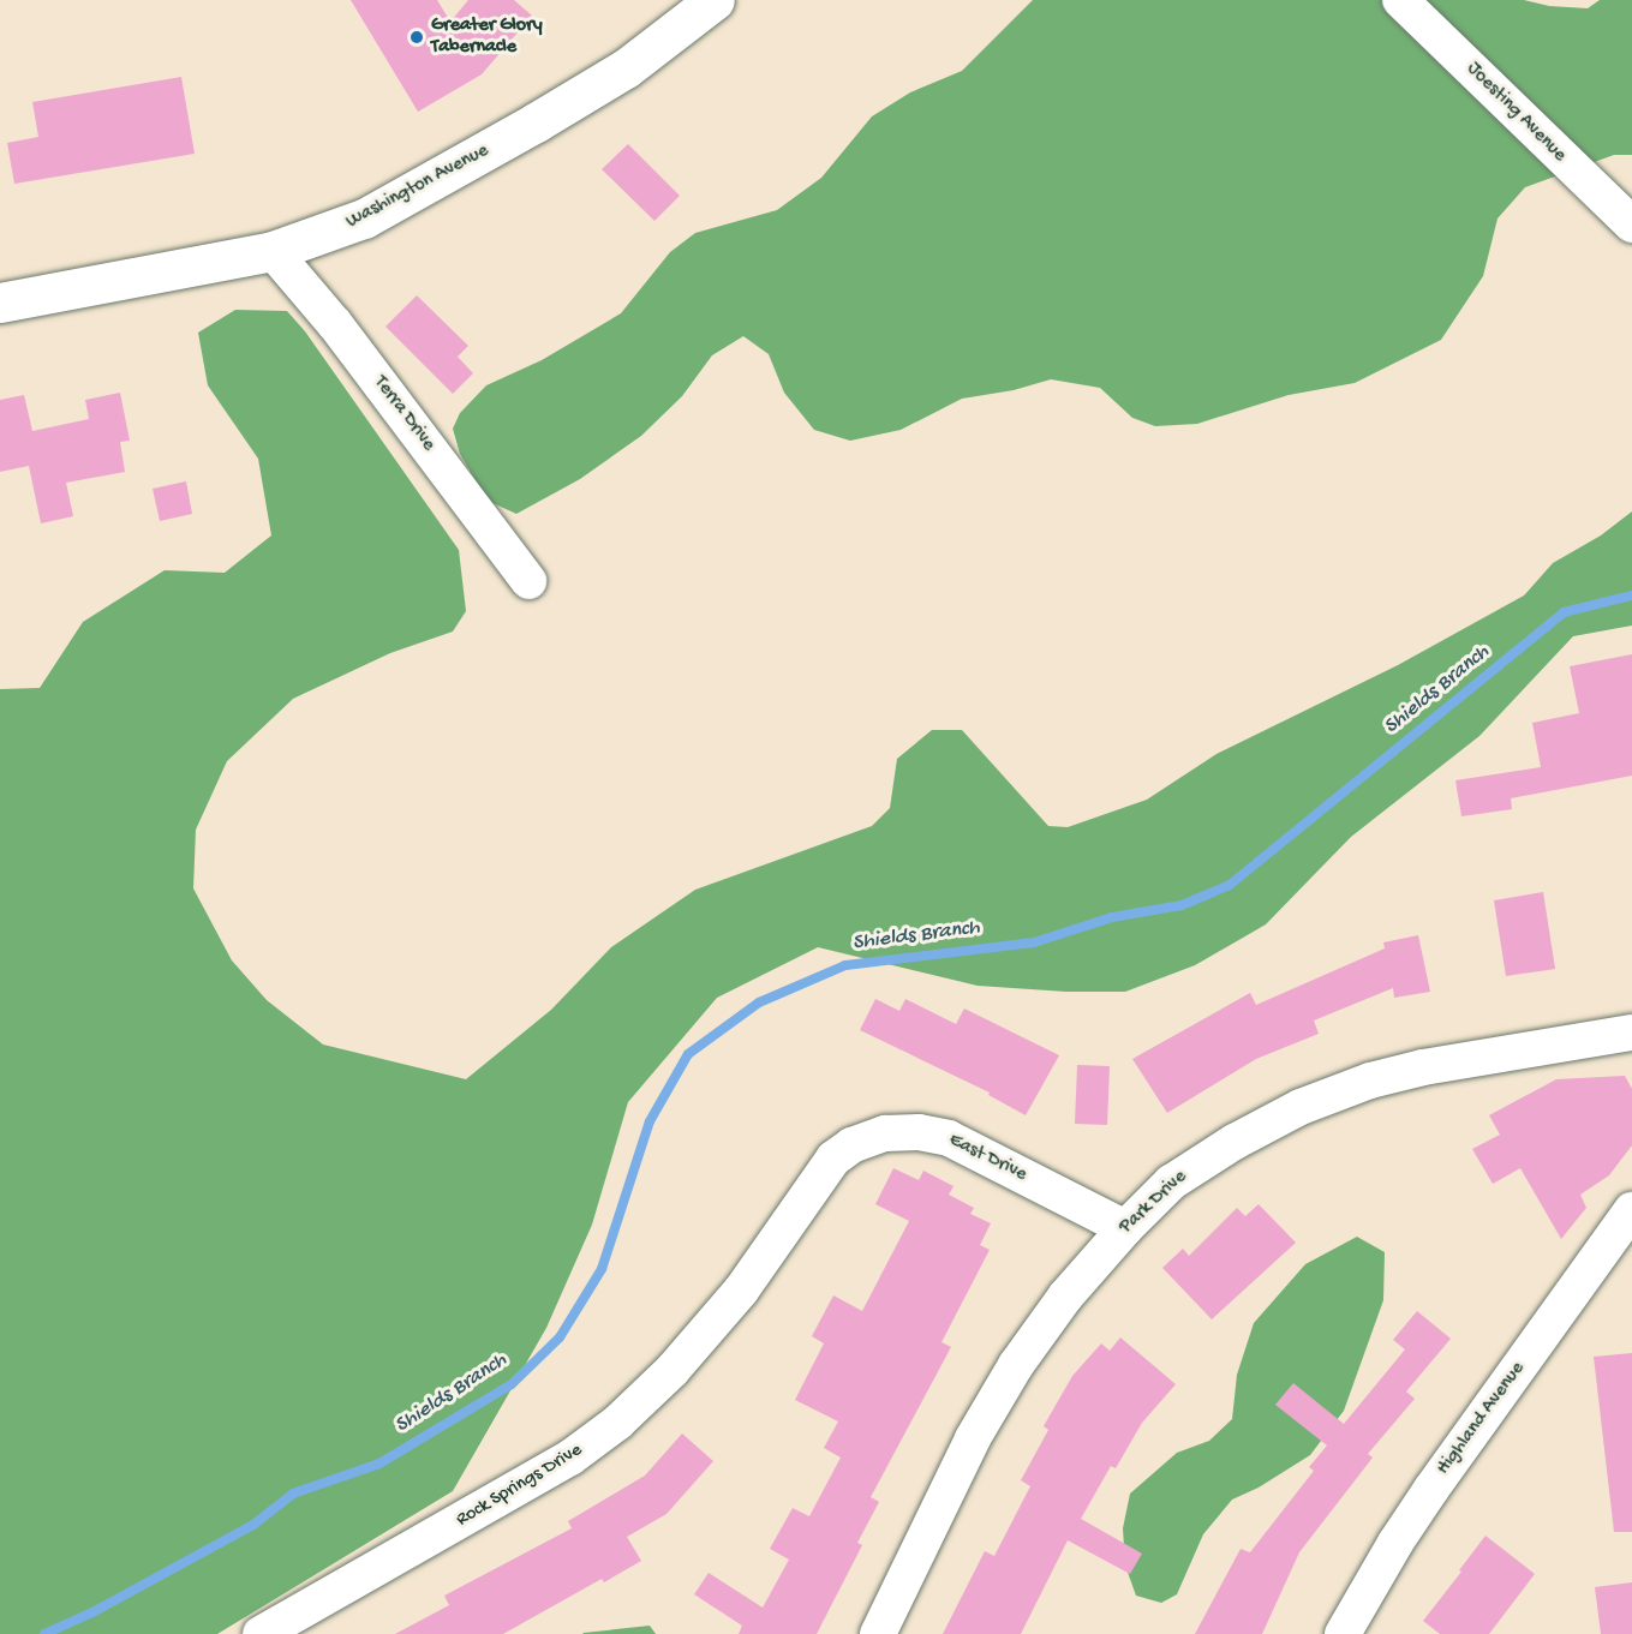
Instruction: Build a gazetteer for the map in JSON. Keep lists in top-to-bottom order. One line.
{"streets":{"main road":["Washington Avenue"],"street":["Joesting Avenue","Terra Drive","East Drive","Park Drive","Highland Avenue","Rock Springs Drive"]},"crossings":[["Washington Avenue","Terra Drive"],["East Drive","Park Drive"],["East Drive","Rock Springs Drive"]],"water":["Shields Branch"],"places":["Greater Glory Tabernacle"]}
